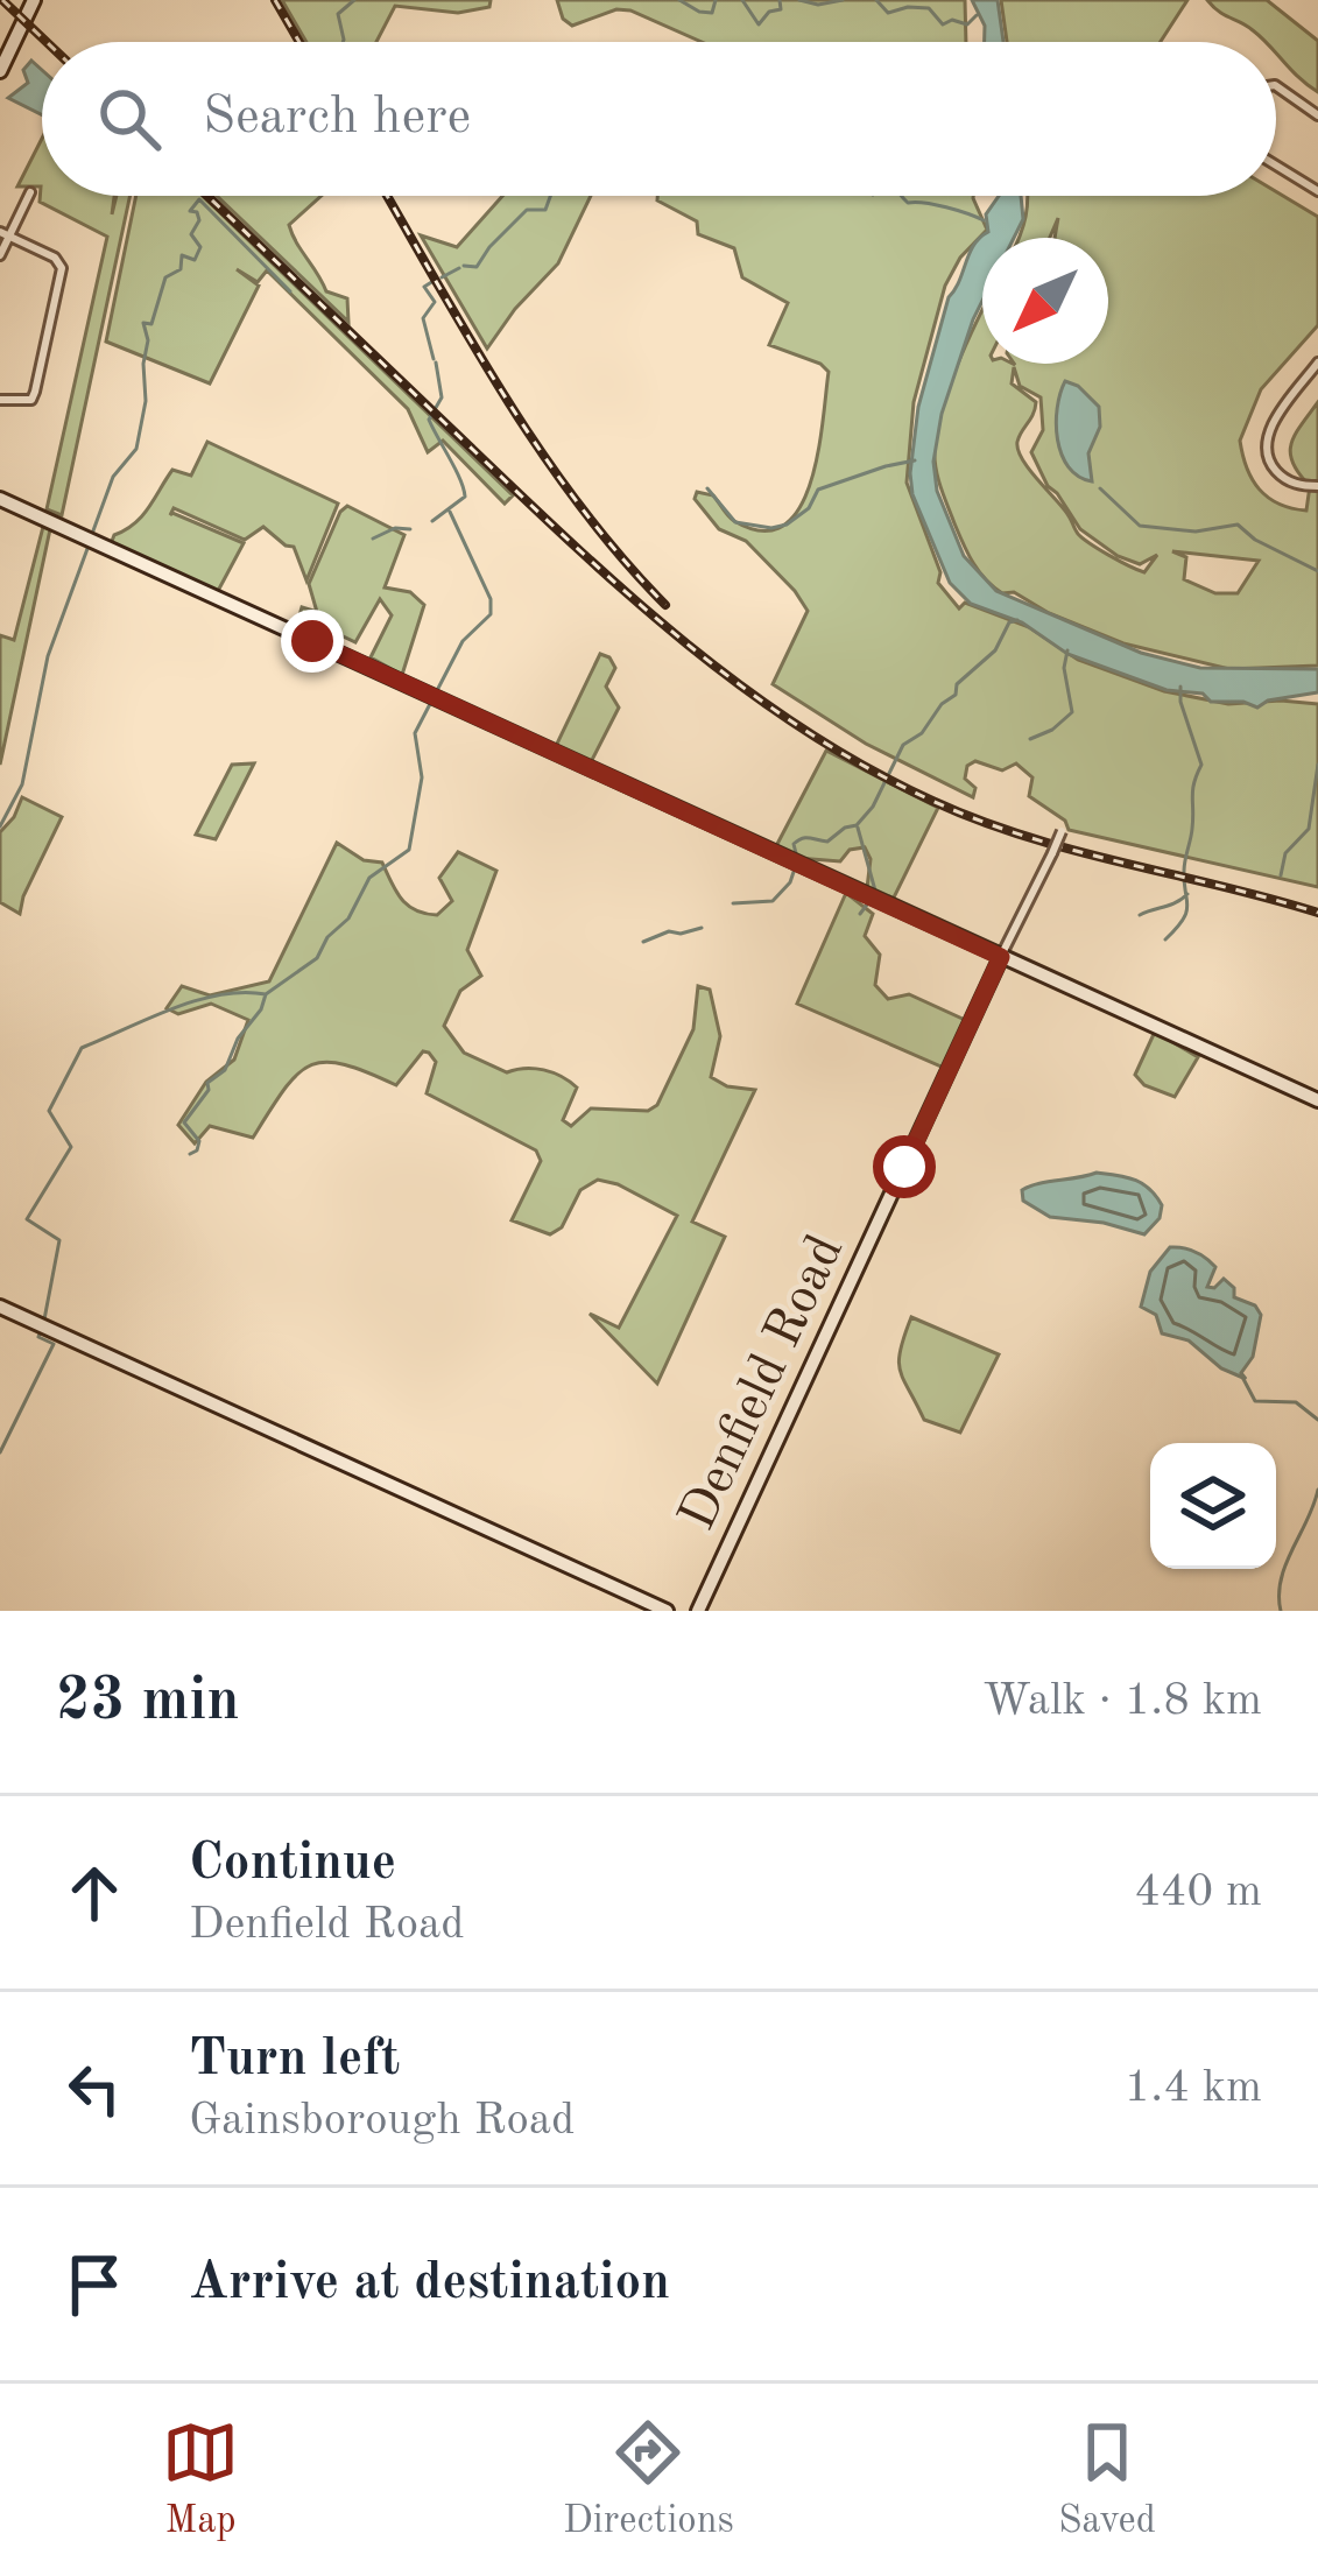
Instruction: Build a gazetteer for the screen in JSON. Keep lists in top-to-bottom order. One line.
{"streets":{"main road":["Denfield Road"]},"north":"bottom left","page":{"search":"Search here","heading":["23 min","Walk · 1.8 km"],"list":[["Continue","Denfield Road","440 m"],["Turn left","Gainsborough Road","1.4 km"],"Arrive at destination"],"nav":["Map","Directions","Saved"]}}
